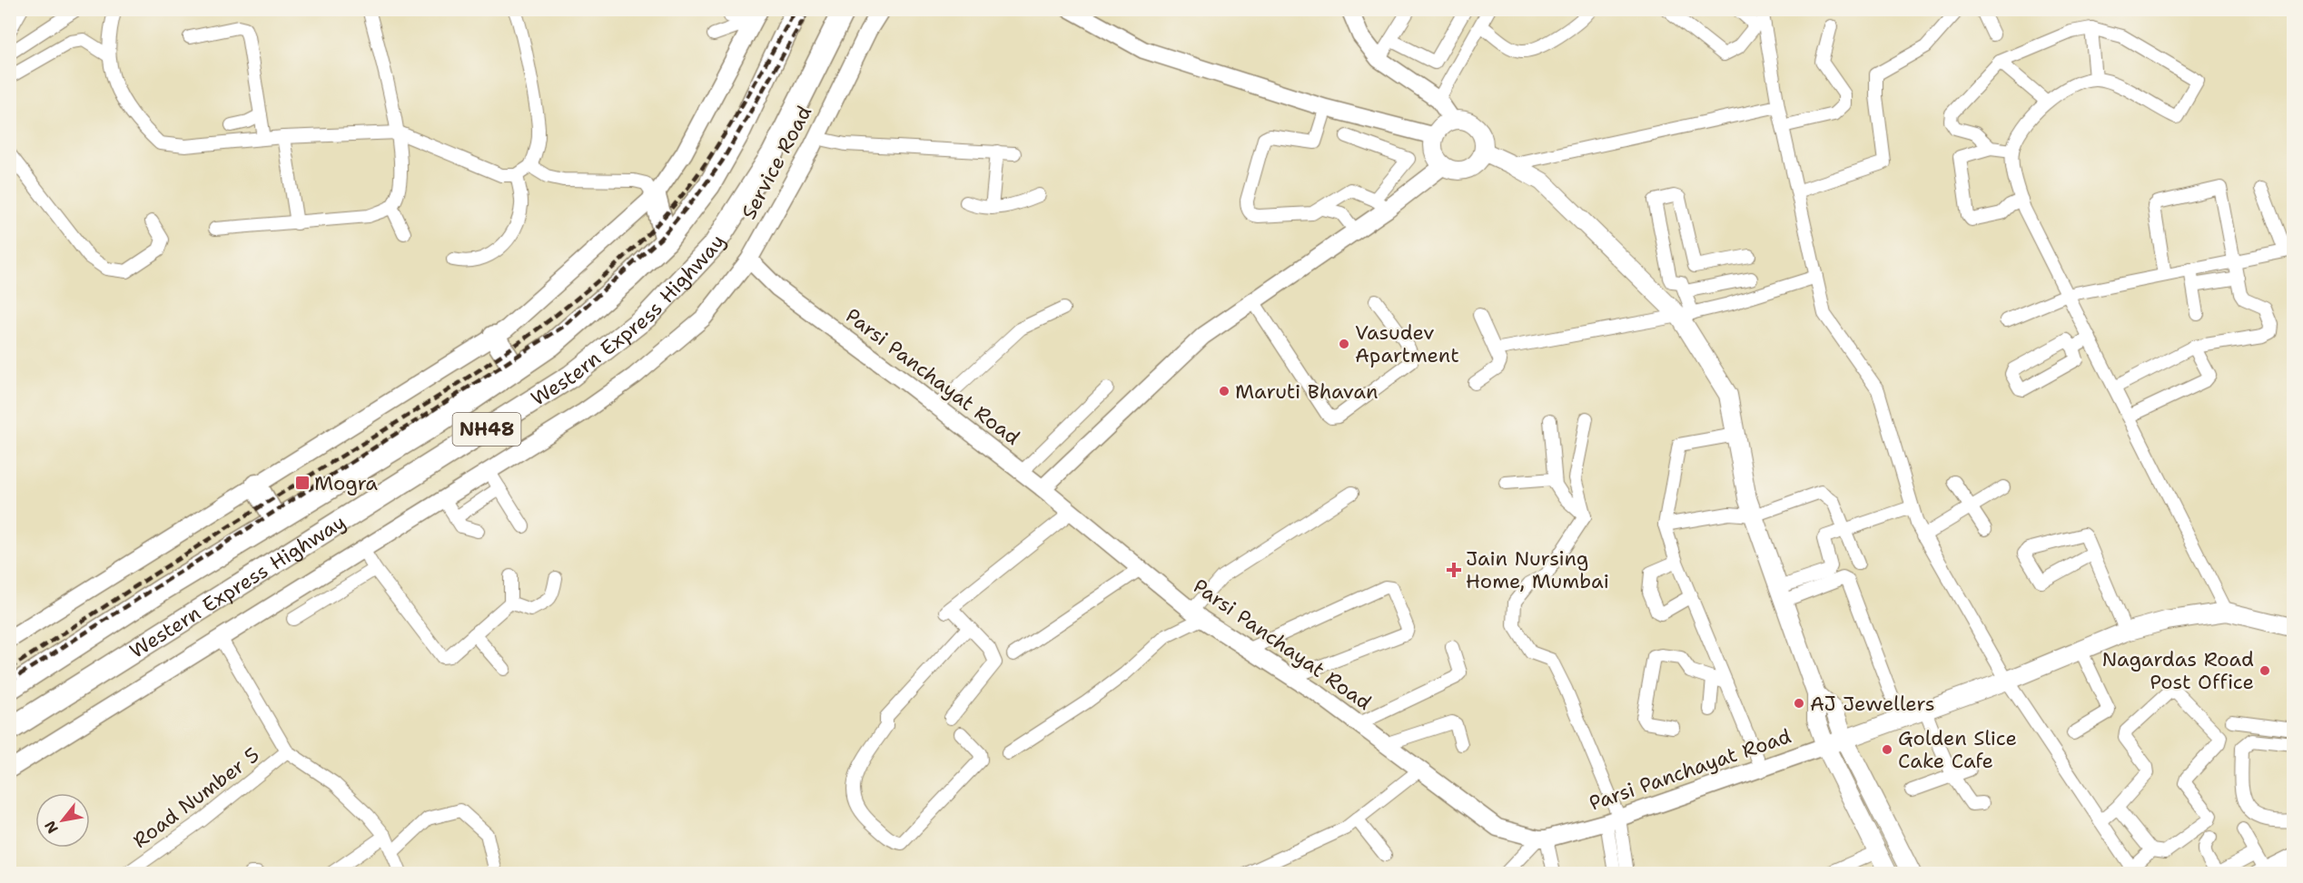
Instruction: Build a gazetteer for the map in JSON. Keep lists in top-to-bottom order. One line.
{"streets":{"highway":["Western Express Highway","NH48"],"street":["Service Road","Parsi Panchayat Road","Road Number 5"]},"crossings":[["Service Road","Parsi Panchayat Road"],["Service Road","Road Number 5"]],"places":{"other":["Vasudev Apartment","Maruti Bhavan","Nagardas Road Post Office","AJ Jewellers","Golden Slice Cake Cafe"],"transit":["Mogra"],"health":["Jain Nursing Home, Mumbai"]},"north":"bottom left"}
